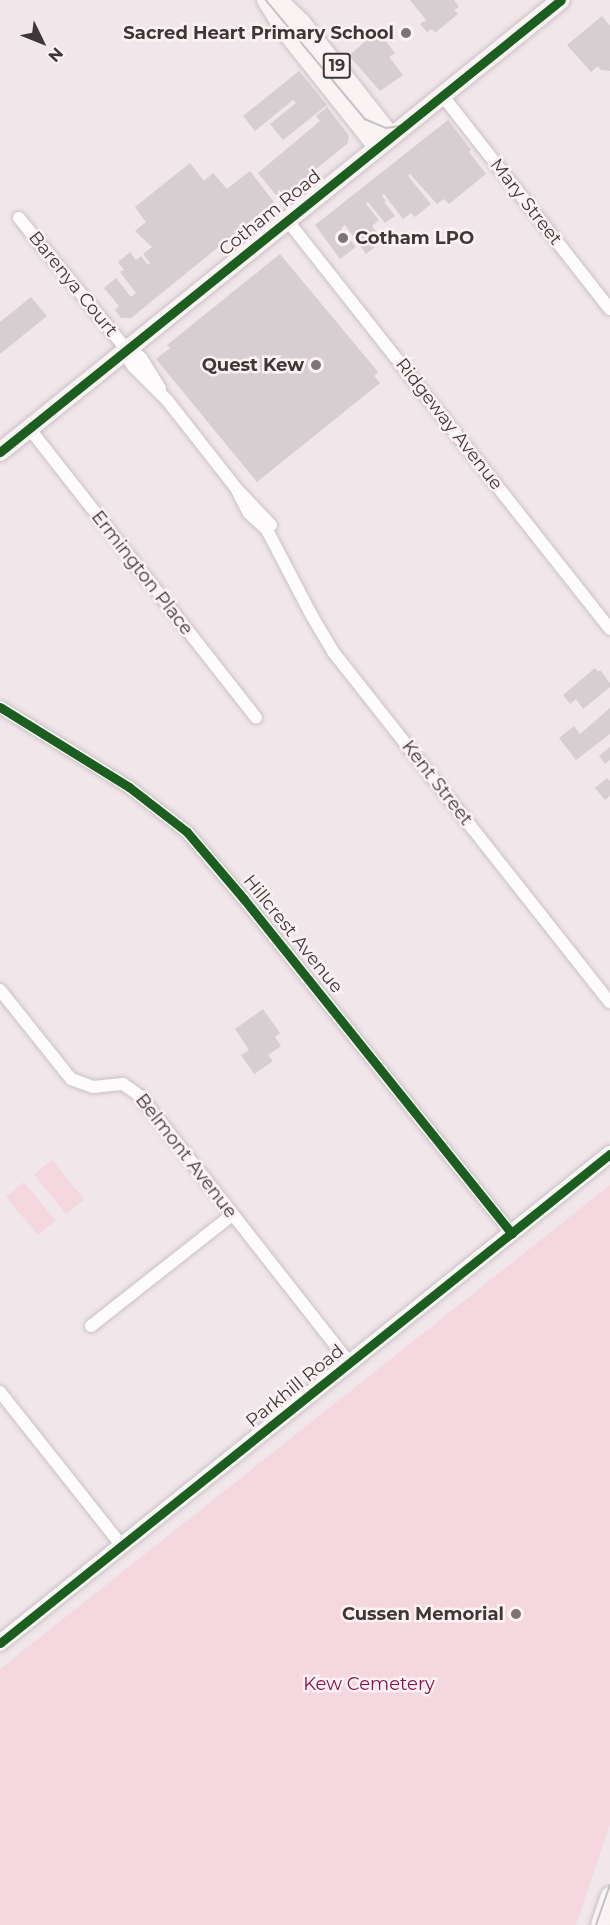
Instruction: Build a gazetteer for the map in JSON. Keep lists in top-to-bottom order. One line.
{"streets":{"main road":["19","Cotham Road"],"street":["Mary Street","Barenya Court","Ridgeway Avenue","Ermington Place","Kent Street","Hillcrest Avenue","Belmont Avenue","Parkhill Road"]},"crossings":[["19","Cotham Road"],["Mary Street","Cotham Road"],["Cotham Road","Barenya Court"],["Cotham Road","Ridgeway Avenue"],["Cotham Road","Ermington Place"],["Cotham Road","Kent Street"],["Barenya Court","Kent Street"],["Hillcrest Avenue","Parkhill Road"],["Belmont Avenue","Parkhill Road"]],"parks":["Kew Cemetery"],"places":["Sacred Heart Primary School","Cotham LPO","Quest Kew","Cussen Memorial"],"north":"bottom right"}
